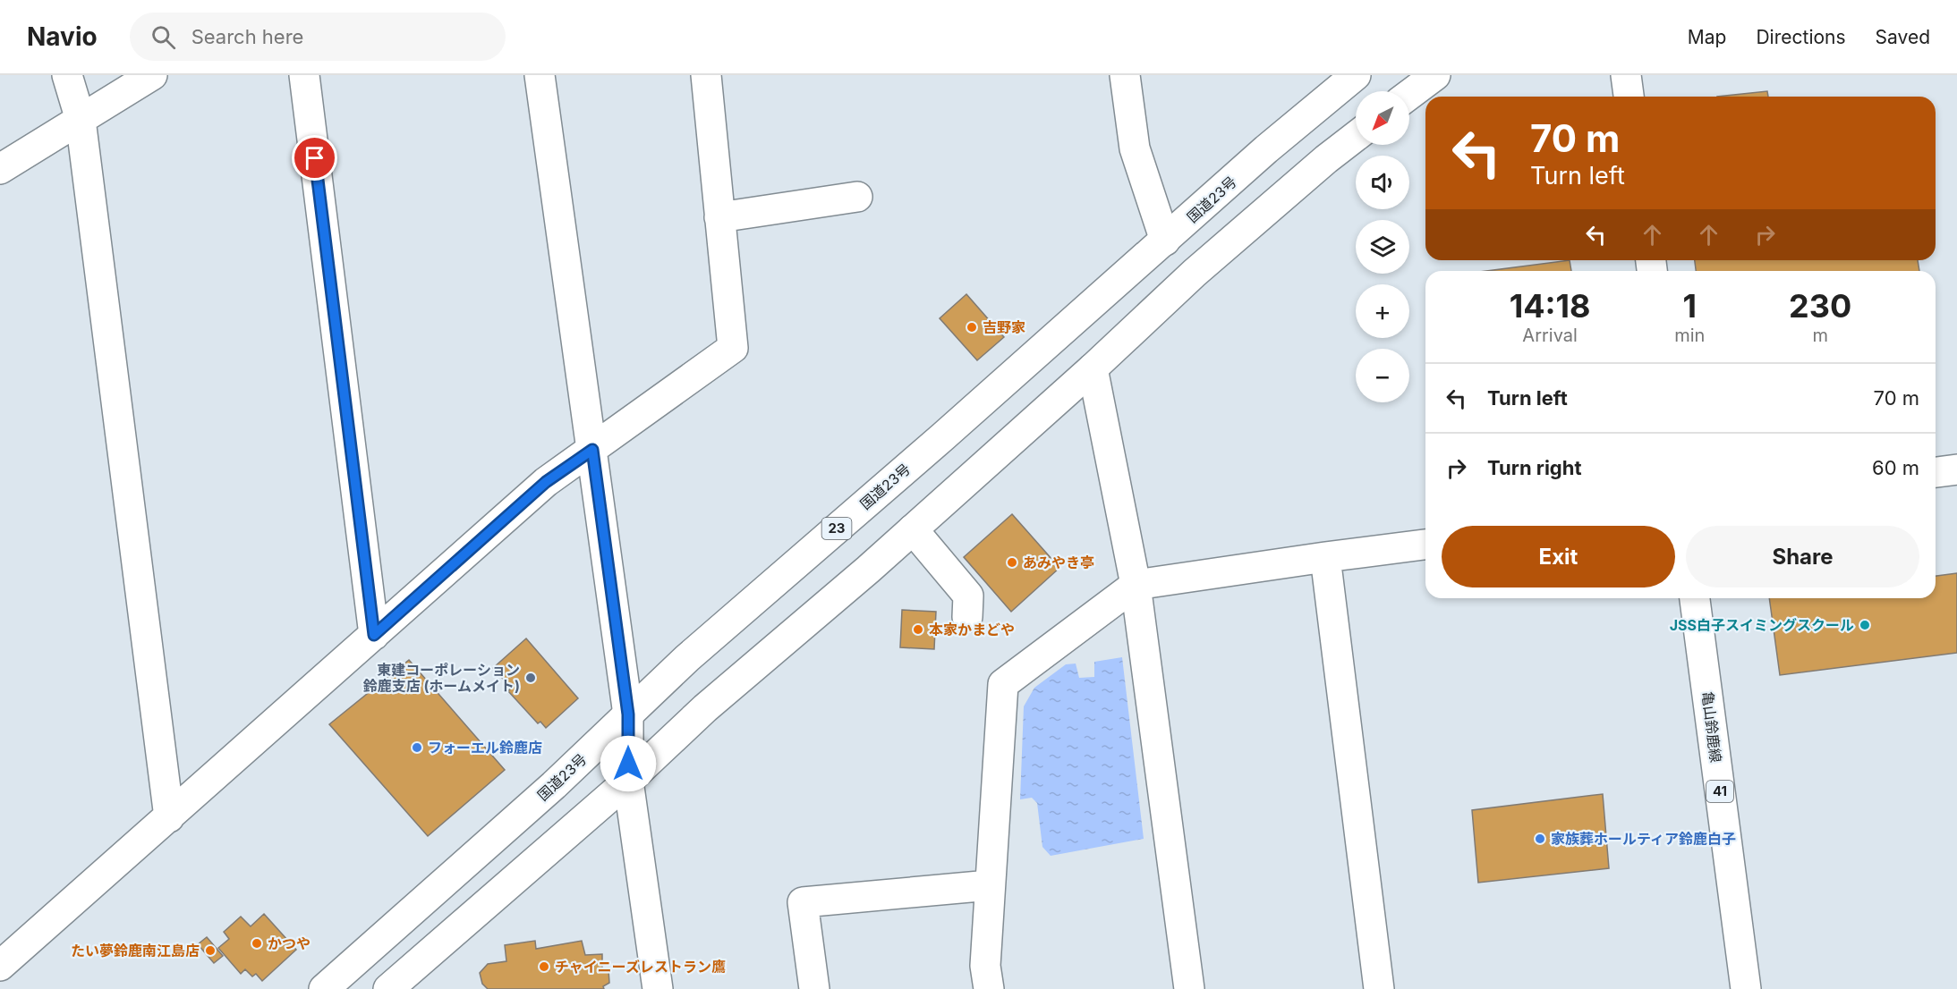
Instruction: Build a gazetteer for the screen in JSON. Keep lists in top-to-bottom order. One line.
{"streets":{"main road":["国道23号","23","亀山鈴鹿線","41"]},"places":["吉野家","あみやき亭","JSS白子スイミングスクール","本家かまどや","東建コーポレーション 鈴鹿支店 (ホームメイト)","フォーエル鈴鹿店","家族葬ホールティア鈴鹿白子","かつや","たい夢鈴鹿南江島店","チャイニーズレストラン鷹"],"north":"bottom left","page":{"header":"Navio","search":"Search here","nav":["Map","Directions","Saved"],"map_buttons":["+","−"],"turn":["70 m","Turn left"],"eta":["14:18","Arrival","1","min","230","m"],"list":[{"name":"Turn left","value":"70 m"},{"name":"Turn right","value":"60 m"}],"buttons":["Exit","Share"]}}
